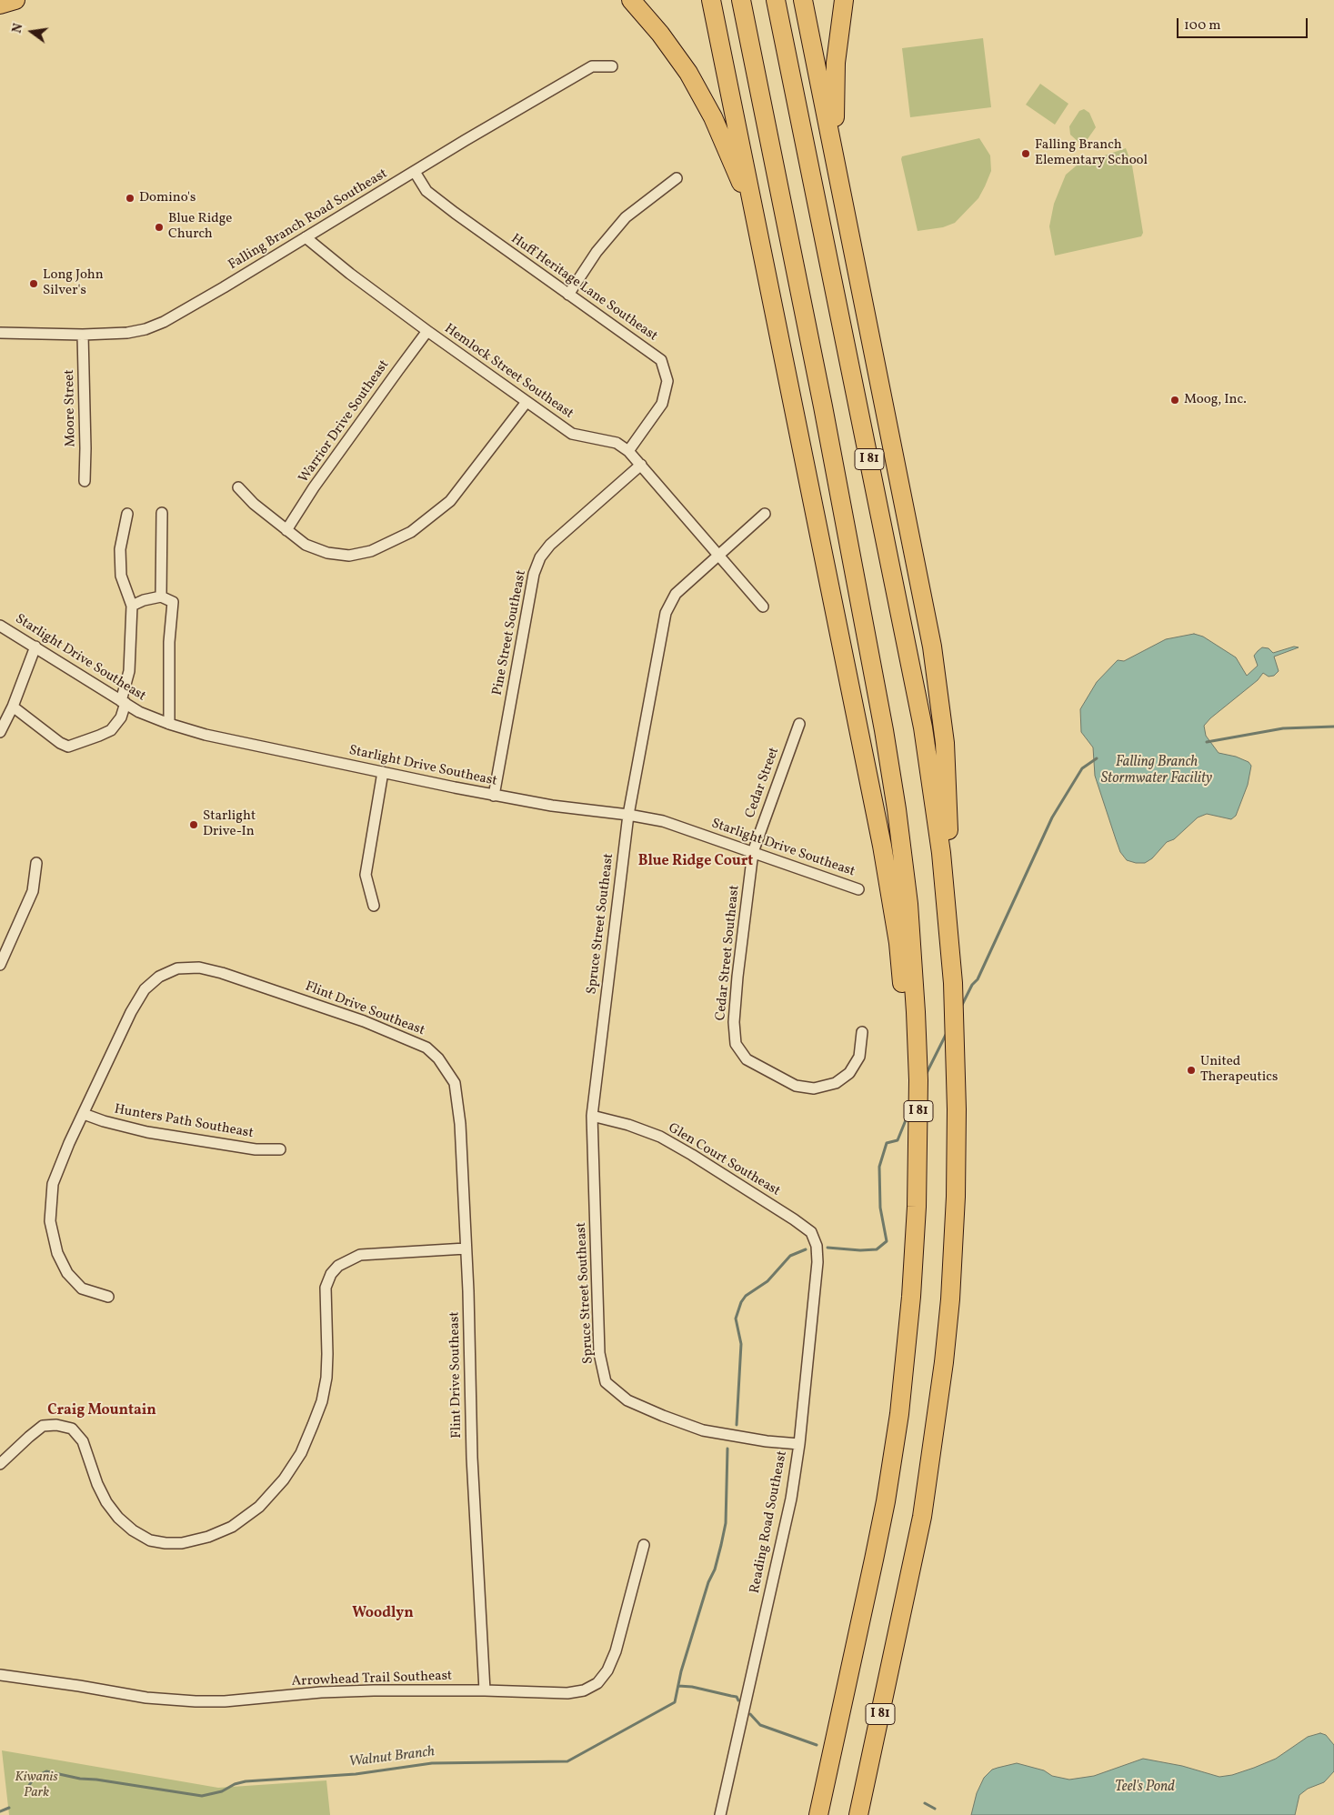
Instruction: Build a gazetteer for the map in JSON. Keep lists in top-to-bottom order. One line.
{"streets":{"highway":["I 81"],"street":["Falling Branch Road Southeast","Huff Heritage Lane Southeast","Hemlock Street Southeast","Moore Street","Warrior Drive Southeast","Pine Street Southeast","Starlight Drive Southeast","Cedar Street","Spruce Street Southeast","Cedar Street Southeast","Flint Drive Southeast","Hunters Path Southeast","Glen Court Southeast","Reading Road Southeast","Arrowhead Trail Southeast"]},"crossings":[["Falling Branch Road Southeast","Huff Heritage Lane Southeast"],["Falling Branch Road Southeast","Hemlock Street Southeast"],["Falling Branch Road Southeast","Moore Street"],["Huff Heritage Lane Southeast","Hemlock Street Southeast"],["Hemlock Street Southeast","Warrior Drive Southeast"],["Hemlock Street Southeast","Pine Street Southeast"],["Hemlock Street Southeast","Spruce Street Southeast"],["Pine Street Southeast","Starlight Drive Southeast"],["Starlight Drive Southeast","Cedar Street"],["Starlight Drive Southeast","Spruce Street Southeast"],["Starlight Drive Southeast","Cedar Street Southeast"],["Cedar Street","Cedar Street Southeast"],["Spruce Street Southeast","Glen Court Southeast"],["Spruce Street Southeast","Reading Road Southeast"],["Flint Drive Southeast","Hunters Path Southeast"],["Flint Drive Southeast","Arrowhead Trail Southeast"],["Glen Court Southeast","Reading Road Southeast"]],"districts":["Blue Ridge Court","Craig Mountain","Woodlyn"],"water":["Falling Branch Stormwater Facility","Walnut Branch","Teel's Pond"],"parks":["Kiwanis Park"],"places":["Falling Branch Elementary School","Domino's","Blue Ridge Church","Long John Silver's","Moog, Inc.","Starlight Drive-In","United Therapeutics"],"scale_bar":"100 m","north":"left"}
